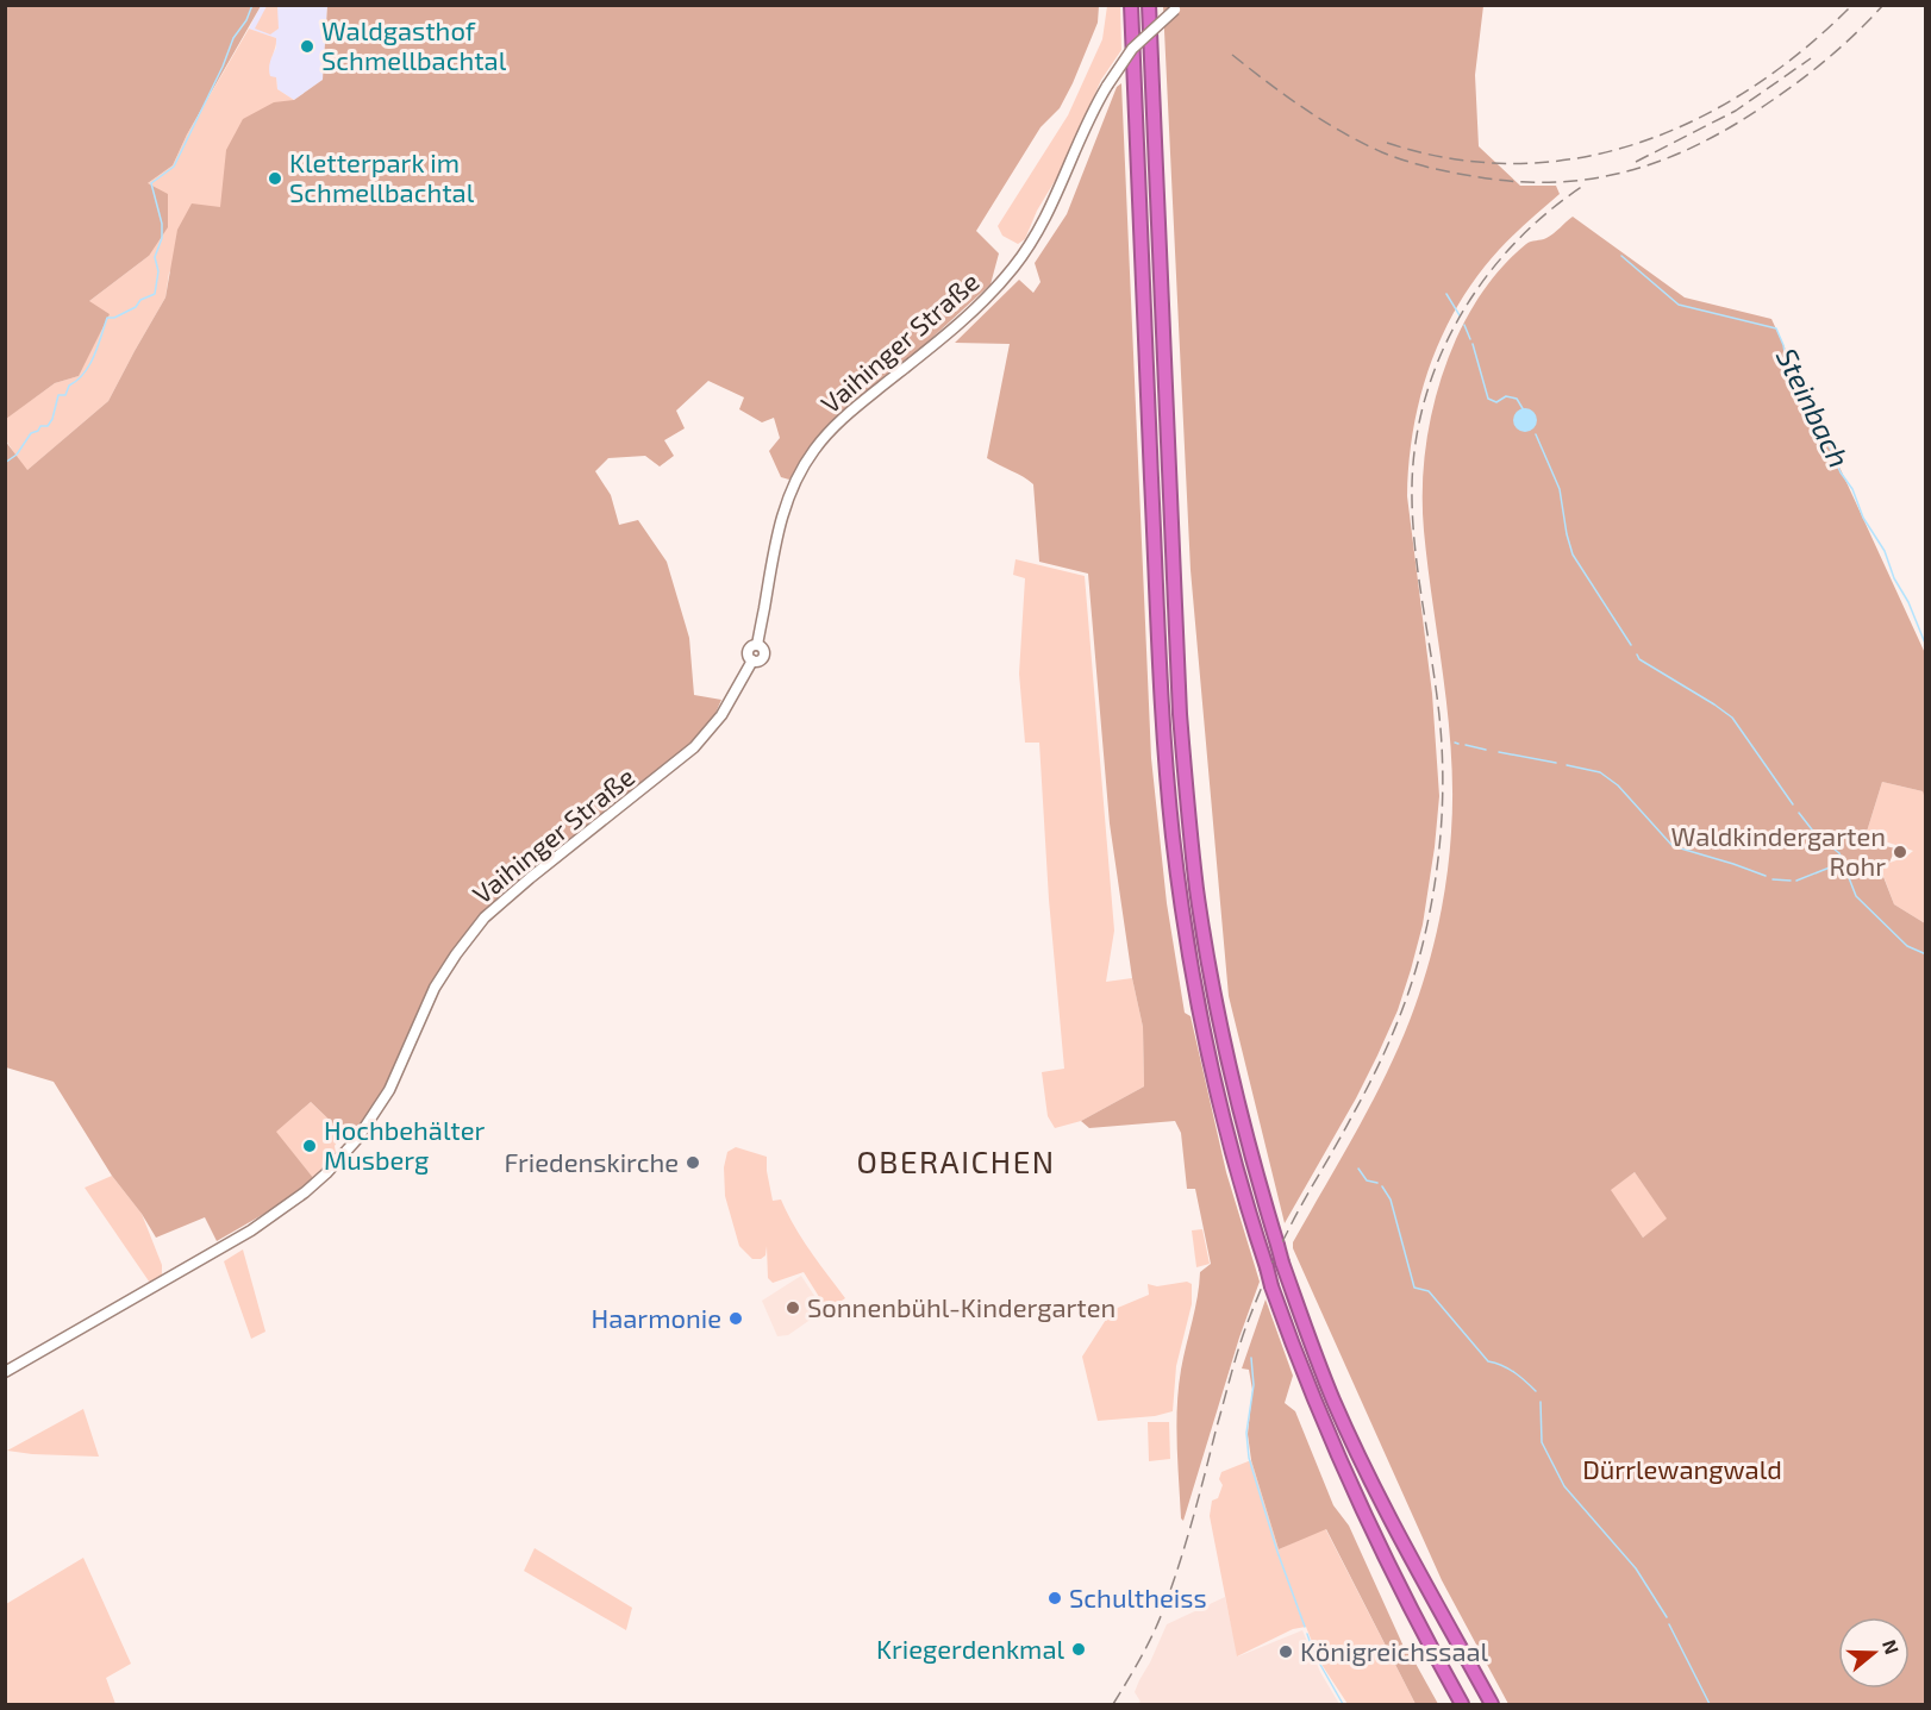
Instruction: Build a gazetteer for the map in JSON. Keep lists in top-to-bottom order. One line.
{"streets":{"main road":["Vaihinger Straße"]},"districts":["OBERAICHEN"],"water":["Steinbach"],"parks":["Dürrlewangwald"],"places":["Waldgasthof Schmellbachtal","Kletterpark im Schmellbachtal","Waldkindergarten Rohr","Hochbehälter Musberg","Friedenskirche","Sonnenbühl-Kindergarten","Haarmonie","Schultheiss","Kriegerdenkmal","Königreichssaal"],"north":"right"}
